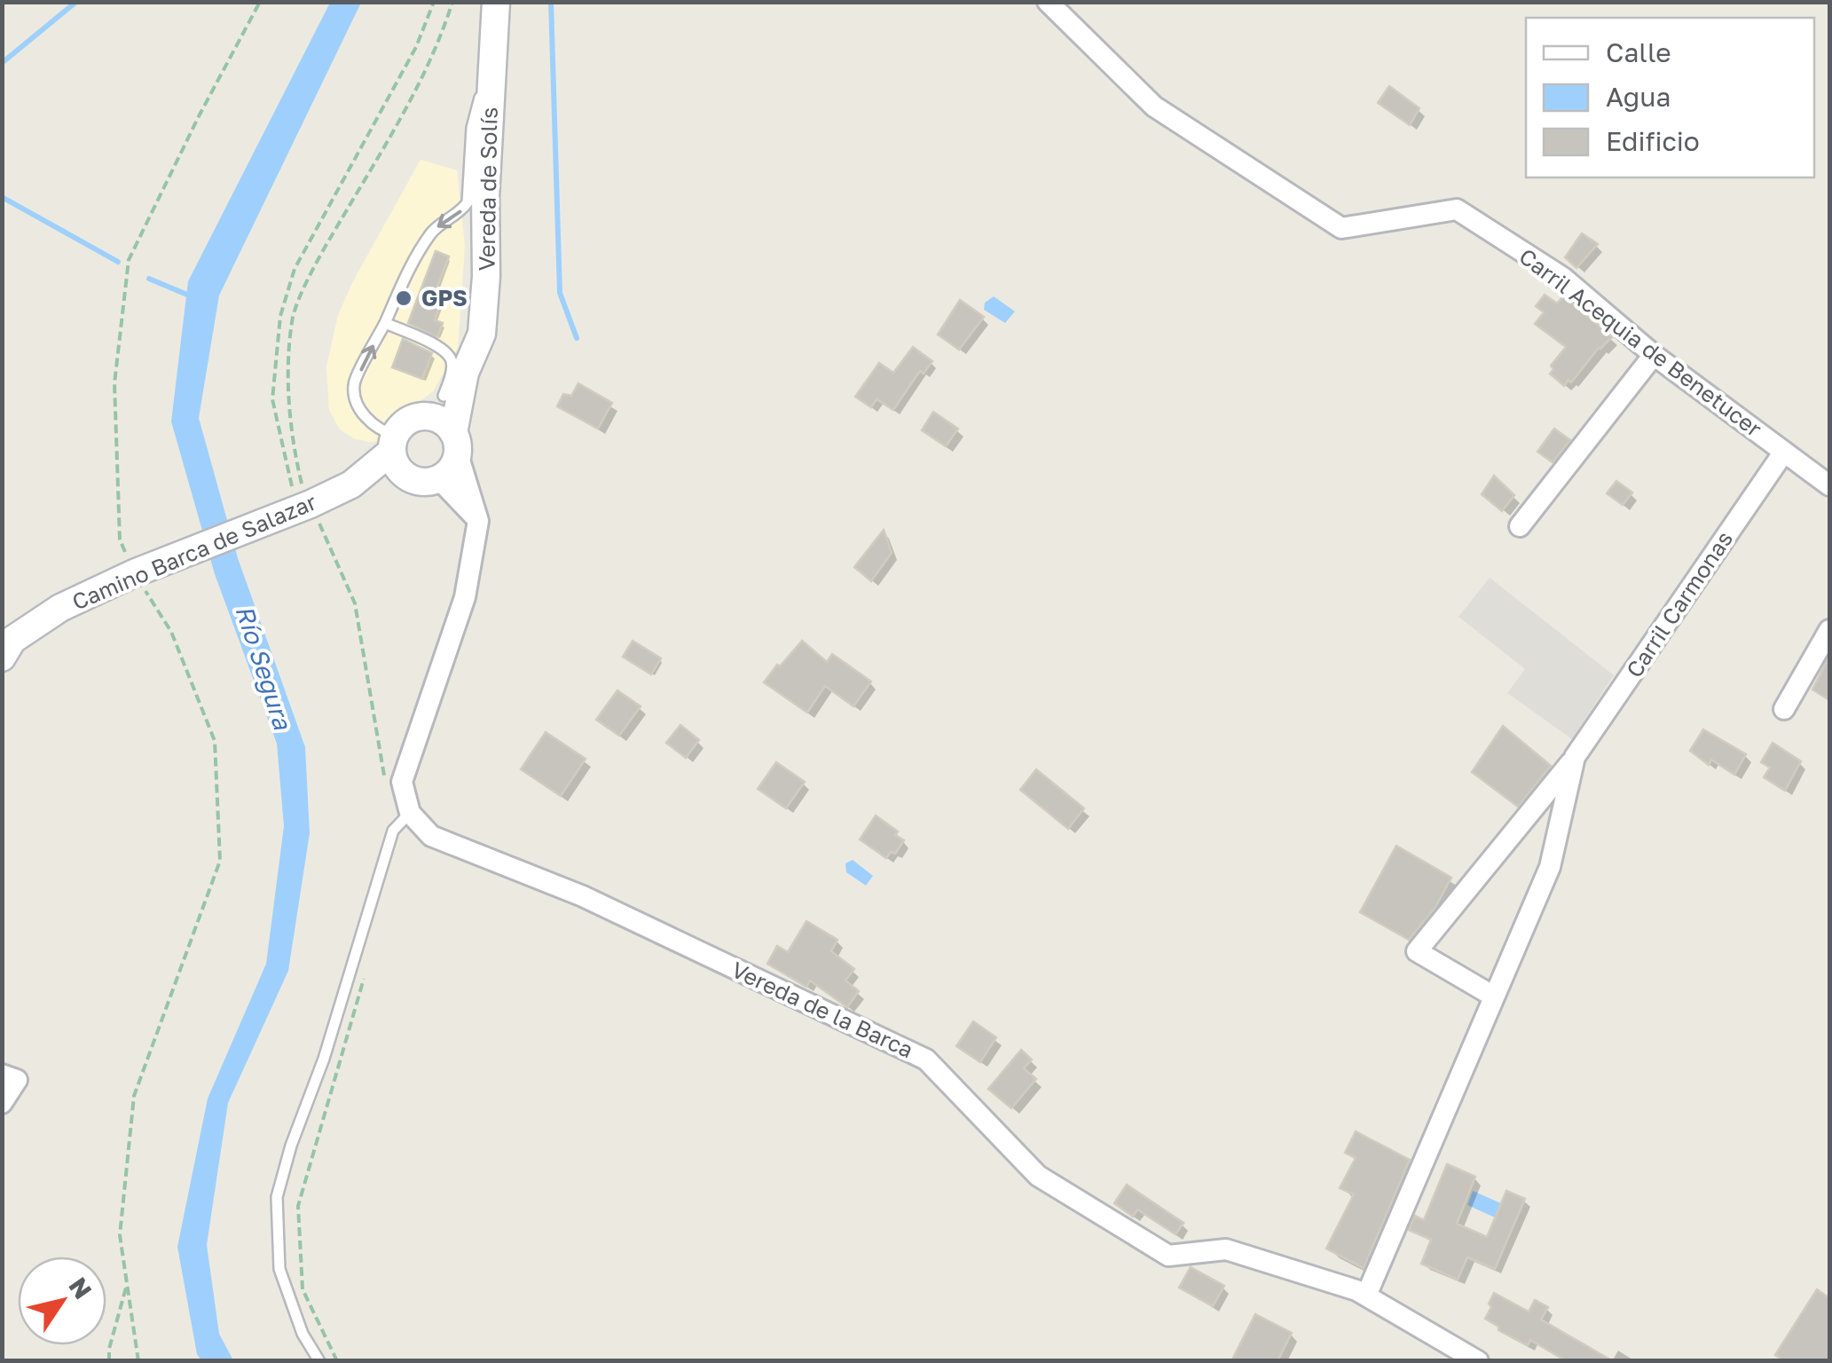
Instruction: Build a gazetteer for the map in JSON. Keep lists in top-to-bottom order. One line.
{"streets":{"street":["Vereda de Solís","Carril Acequia de Benetucer","Camino Barca de Salazar","Carril Carmonas","Vereda de la Barca"]},"crossings":[["Vereda de Solís","Camino Barca de Salazar"],["Carril Acequia de Benetucer","Carril Carmonas"],["Carril Carmonas","Vereda de la Barca"]],"water":["Río Segura"],"places":["GPS"],"legend":["Calle","Agua","Edificio"],"north":"top right"}
